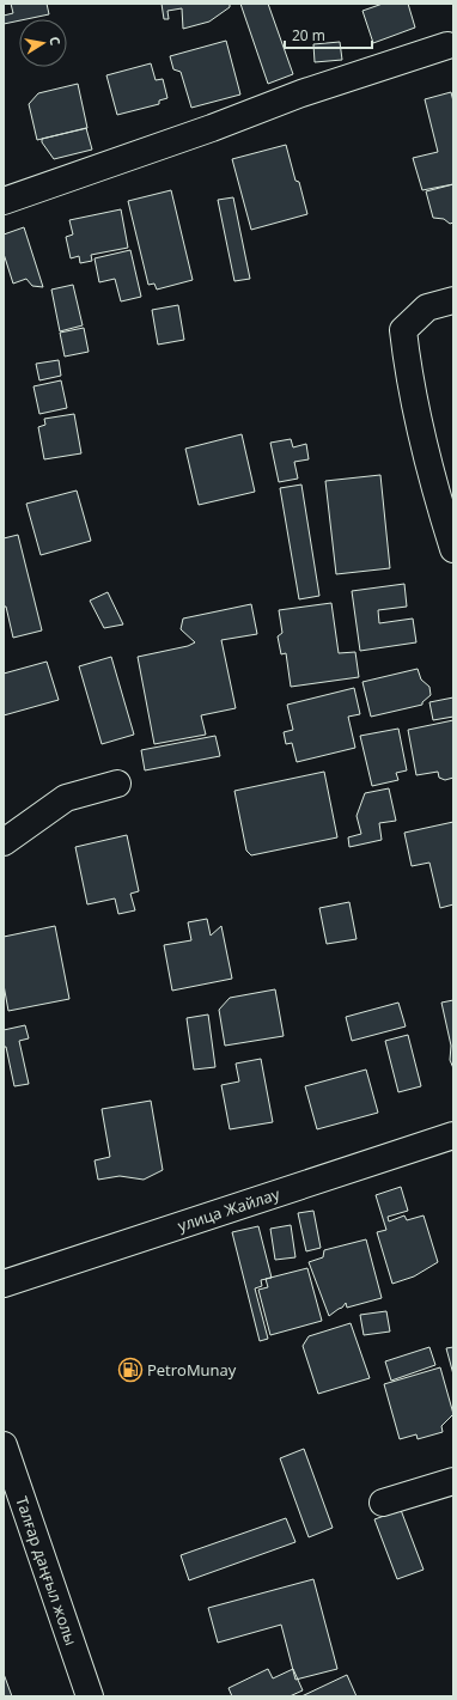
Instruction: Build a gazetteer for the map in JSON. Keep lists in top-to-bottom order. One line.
{"streets":{"street":["улица Жайлау","Талғар даңғыл жолы"]},"places":{"fuel station":["PetroMunay"]},"scale_bar":"20 m","north":"right"}
